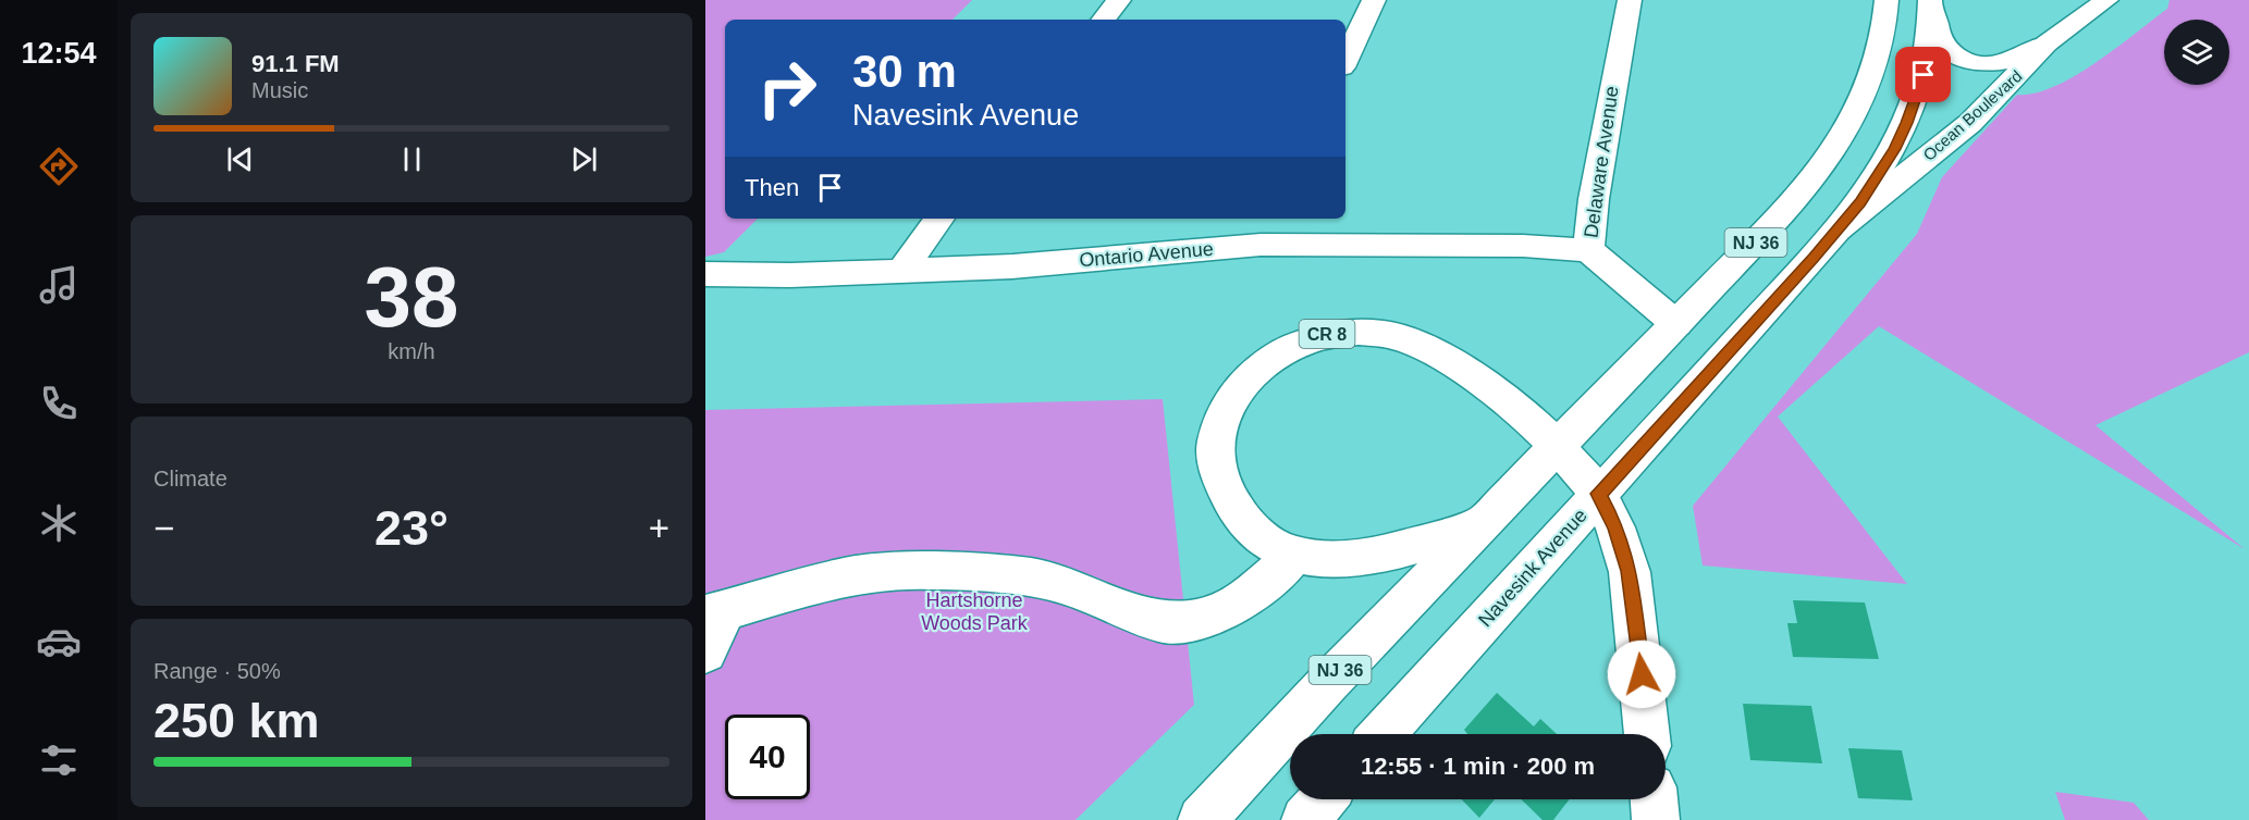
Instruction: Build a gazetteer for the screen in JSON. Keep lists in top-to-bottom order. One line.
{"streets":{"main road":["Ocean Boulevard","Delaware Avenue","NJ 36","Ontario Avenue","CR 8","Navesink Avenue"]},"crossings":[["Ocean Boulevard","Navesink Avenue"],["Delaware Avenue","NJ 36"],["Delaware Avenue","Ontario Avenue"],["NJ 36","CR 8"]],"parks":["Hartshorne Woods Park"],"page":{"tabs":"12:54","turn":["30 m","Navesink Avenue"],"song":["91.1 FM","Music"],"then":"Then","tile":[["38","km/h"],"Climate",["Range · 50%","250 km"]],"heat":["−","23°","+"],"limit":"40","trip":"12:55 · 1 min · 200 m"}}
